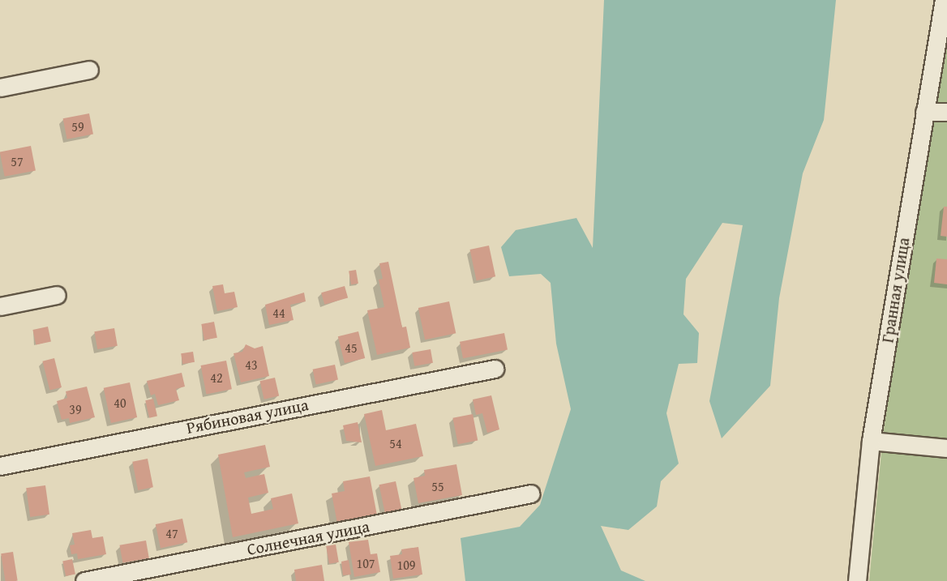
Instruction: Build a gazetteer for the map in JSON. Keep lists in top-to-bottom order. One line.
{"streets":{"street":["Гранная улица","Рябиновая улица","Солнечная улица"]},"house_numbers":["59","57","44","45","43","42","40","39","54","55","47","107","109"]}
